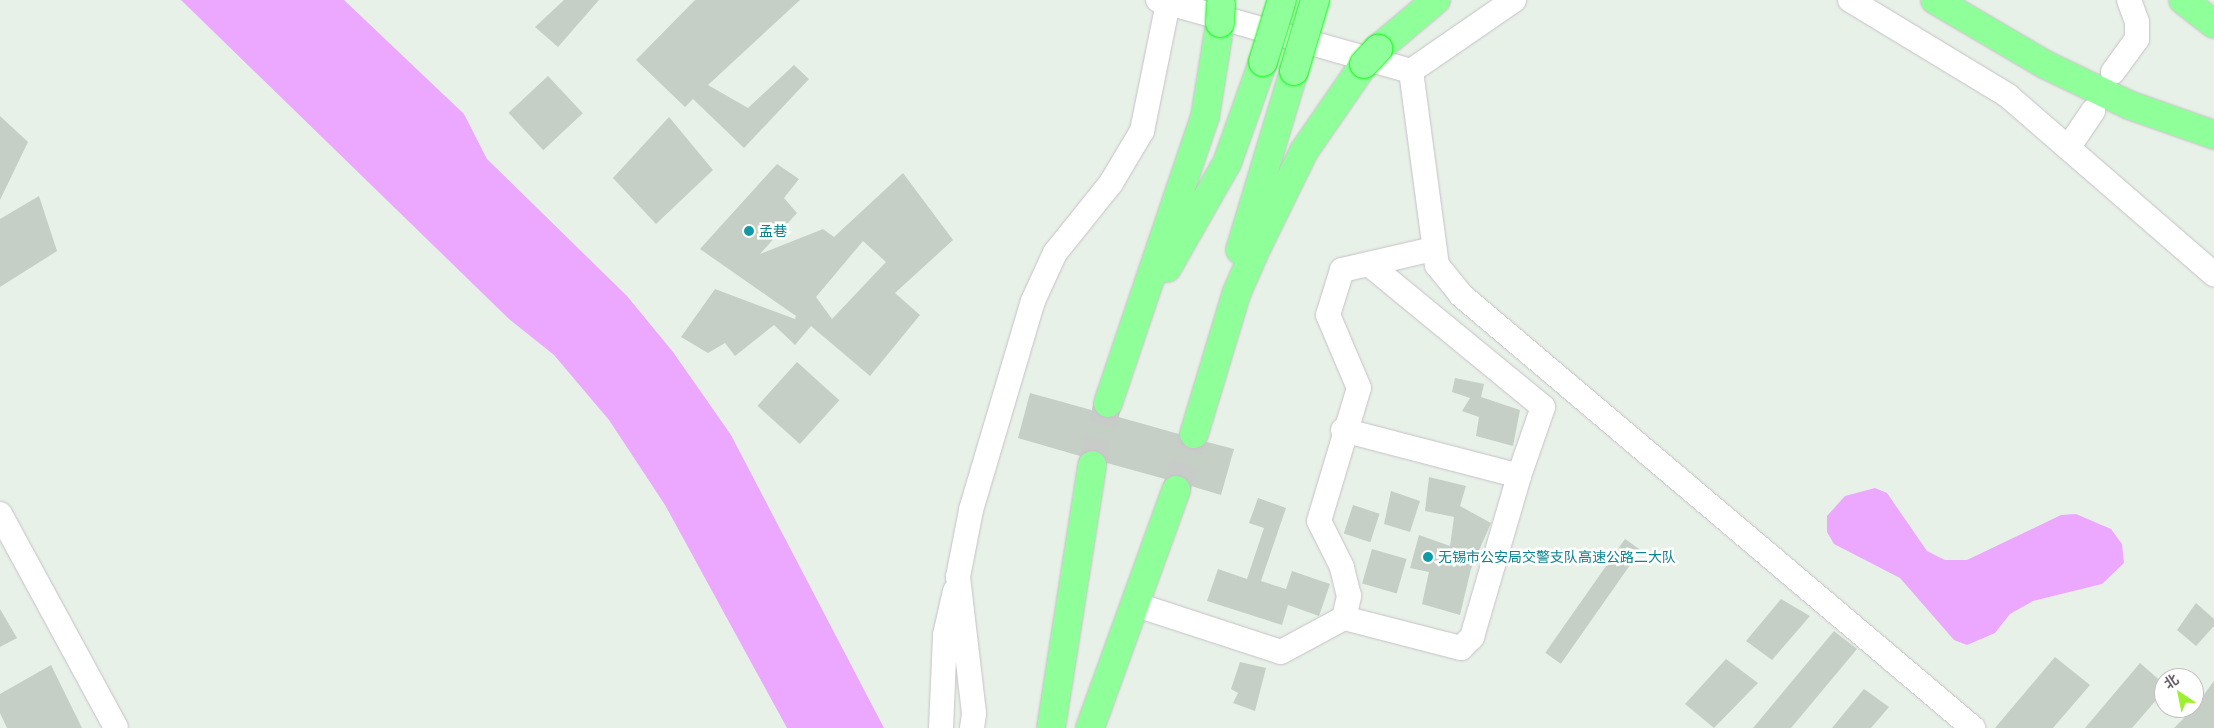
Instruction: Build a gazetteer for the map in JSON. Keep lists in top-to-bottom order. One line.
{"places":["孟巷","无锡市公安局交警支队高速公路二大队"],"north":"top left"}
